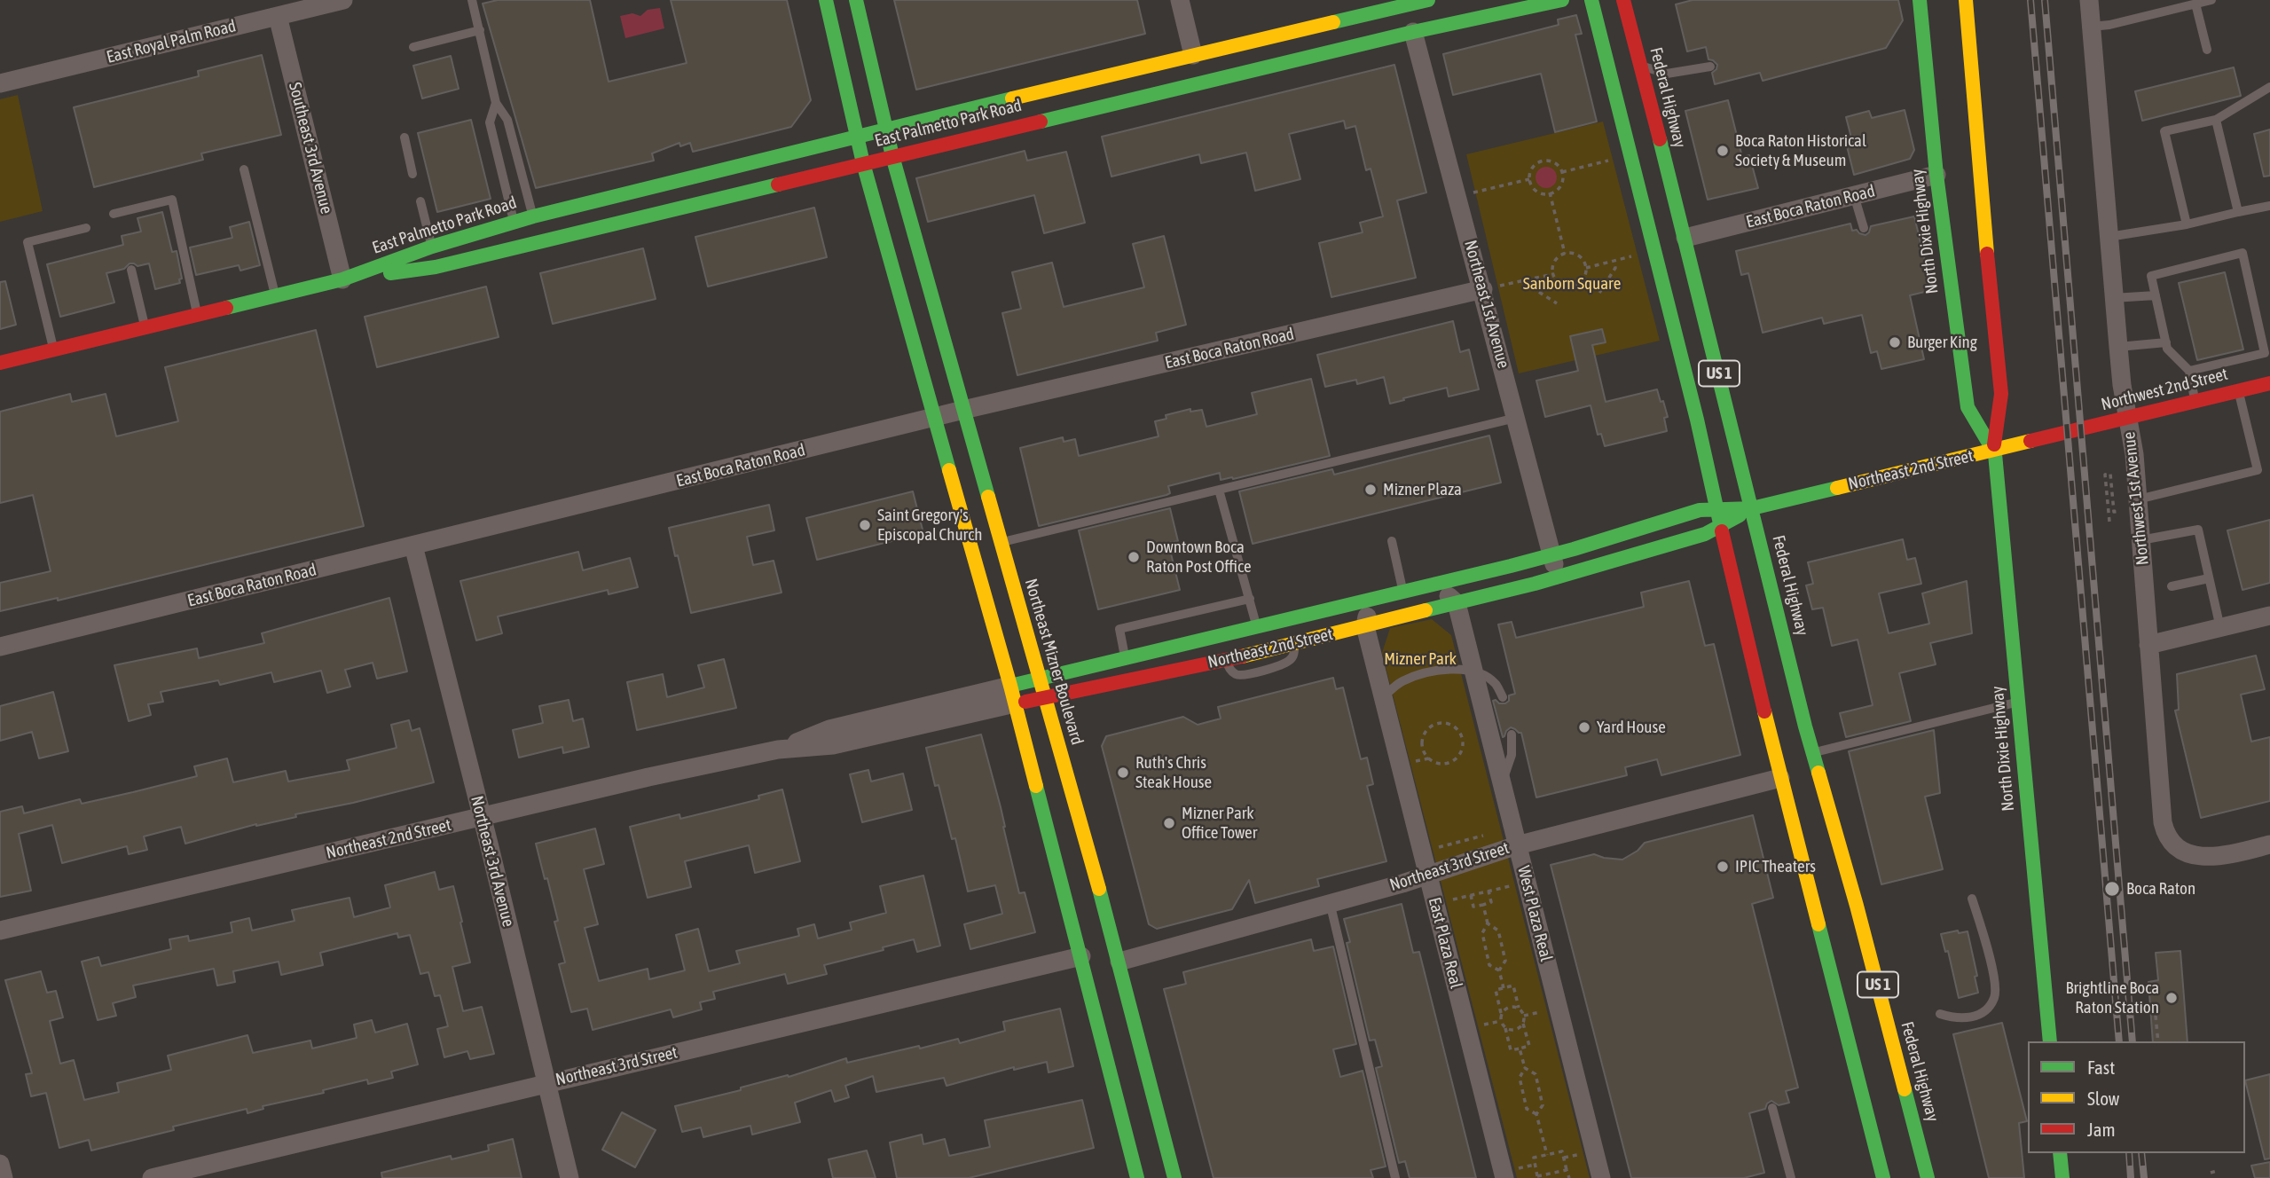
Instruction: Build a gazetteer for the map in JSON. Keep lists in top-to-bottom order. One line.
{"streets":{"main road":["Federal Highway","East Palmetto Park Road","North Dixie Highway","US 1","Northwest 2nd Street","Northeast 2nd Street","Northeast Mizner Boulevard"],"street":["East Royal Palm Road","Southeast 3rd Avenue","East Boca Raton Road","Northeast 1st Avenue","Northwest 1st Avenue","Northeast 3rd Avenue","Northeast 3rd Street","West Plaza Real","East Plaza Real"]},"crossings":[["East Royal Palm Road","Southeast 3rd Avenue"],["Federal Highway","East Boca Raton Road"],["Federal Highway","Northeast 2nd Street"],["East Palmetto Park Road","Southeast 3rd Avenue"],["East Palmetto Park Road","Northeast 1st Avenue"],["East Palmetto Park Road","Northeast Mizner Boulevard"],["East Boca Raton Road","North Dixie Highway"],["East Boca Raton Road","Northeast 1st Avenue"],["East Boca Raton Road","Northeast Mizner Boulevard"],["East Boca Raton Road","Northeast 3rd Avenue"],["North Dixie Highway","Northeast 2nd Street"],["Northeast 1st Avenue","Northeast 2nd Street"],["US 1","Northeast 2nd Street"],["US 1","Northeast 3rd Street"],["Northwest 2nd Street","Northeast 2nd Street"],["Northwest 2nd Street","Northwest 1st Avenue"],["Northeast 2nd Street","Northeast Mizner Boulevard"],["Northeast 2nd Street","Northeast 3rd Avenue"],["Northeast 2nd Street","West Plaza Real"],["Northeast 2nd Street","East Plaza Real"],["Northeast Mizner Boulevard","Northeast 3rd Street"],["Northeast 3rd Avenue","Northeast 3rd Street"],["Northeast 3rd Street","West Plaza Real"],["Northeast 3rd Street","East Plaza Real"]],"parks":["Sanborn Square","Mizner Park"],"places":["Boca Raton Historical Society & Museum","Burger King","Mizner Plaza","Saint Gregory's Episcopal Church","Downtown Boca Raton Post Office","Yard House","Ruth's Chris Steak House","Mizner Park Office Tower","IPIC Theaters","Boca Raton","Brightline Boca Raton Station"],"legend":["Fast","Slow","Jam"]}
